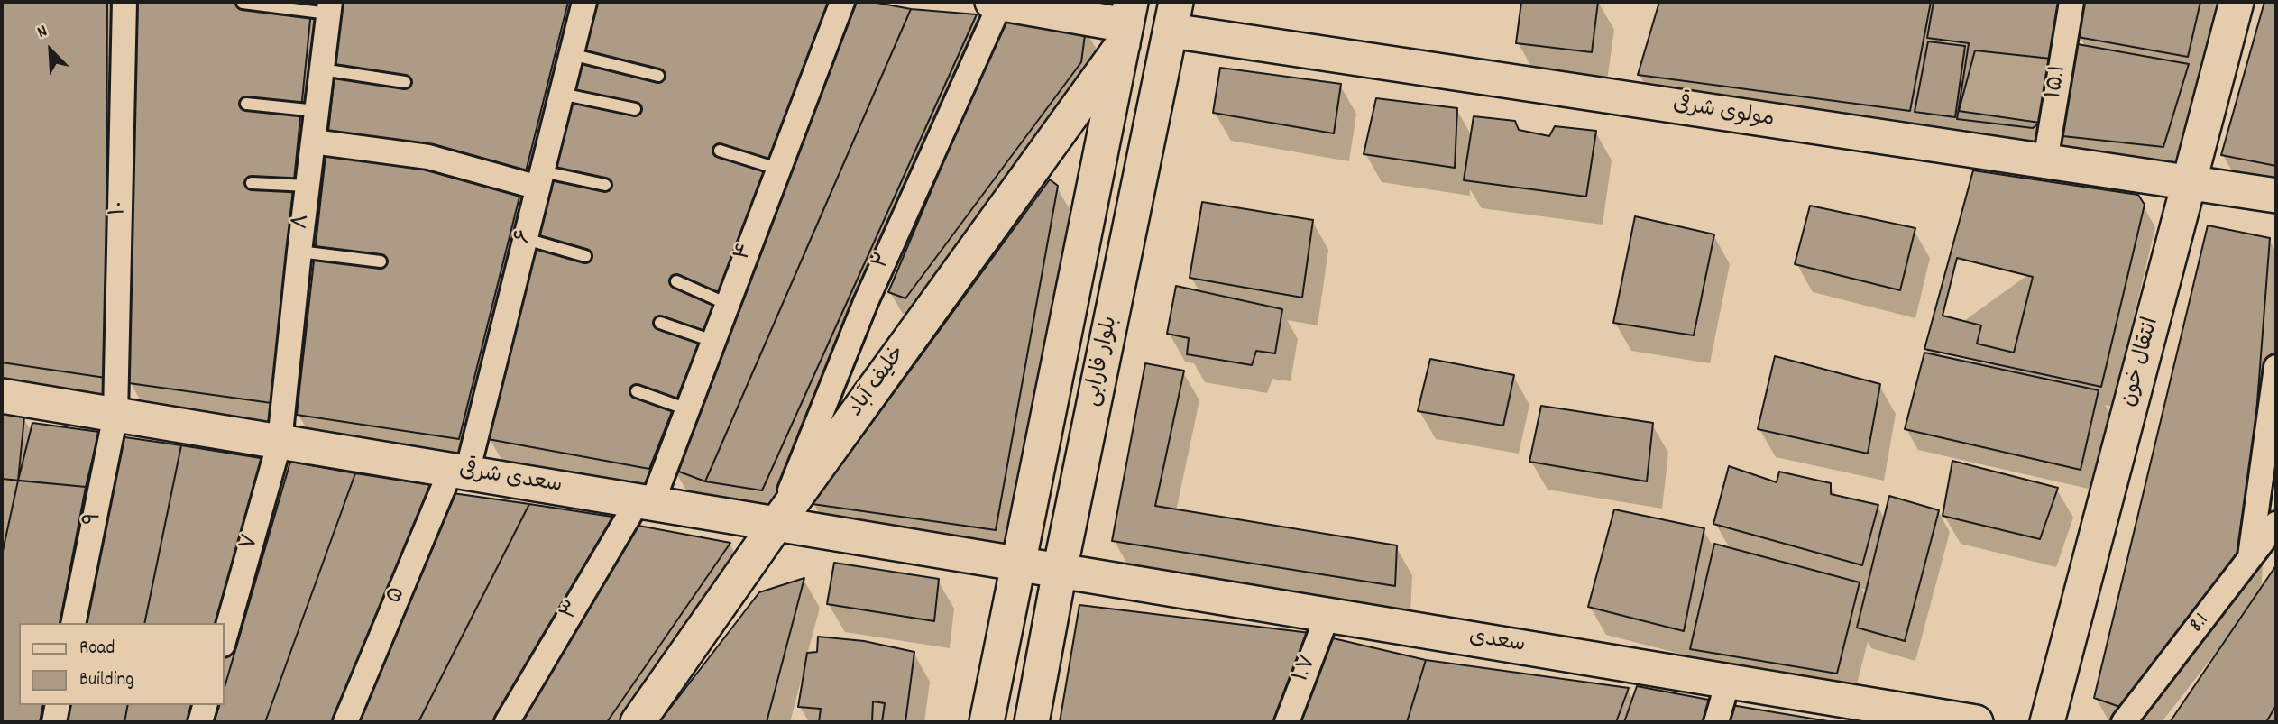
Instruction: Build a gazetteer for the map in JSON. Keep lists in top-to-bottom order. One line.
{"streets":{"main road":["مولوی شرقی","بلوار فارابی","انتقال خون","خلیف آباد","سعدی شرقی","سعدی"],"street":["۱۵.۱","۱۰","۸","۶","۴","۲","۹","۷","۵","۳","8.1","۱.۷"]},"crossings":[["۱۵.۱","مولوی شرقی"],["مولوی شرقی","بلوار فارابی"],["مولوی شرقی","انتقال خون"],["۱۰","سعدی شرقی"],["۱۰","۹"],["۸","سعدی شرقی"],["۸","۷"],["۶","سعدی شرقی"],["۶","۵"],["۴","سعدی شرقی"],["۴","۳"],["۲","خلیف آباد"],["۲","سعدی شرقی"],["بلوار فارابی","خلیف آباد"],["بلوار فارابی","سعدی شرقی"],["بلوار فارابی","سعدی"],["خلیف آباد","سعدی شرقی"],["سعدی شرقی","۹"],["سعدی شرقی","۷"],["سعدی شرقی","۵"],["سعدی شرقی","۳"],["سعدی شرقی","سعدی"],["سعدی","۱.۷"]],"legend":["Road","Building"],"north":"top left"}
